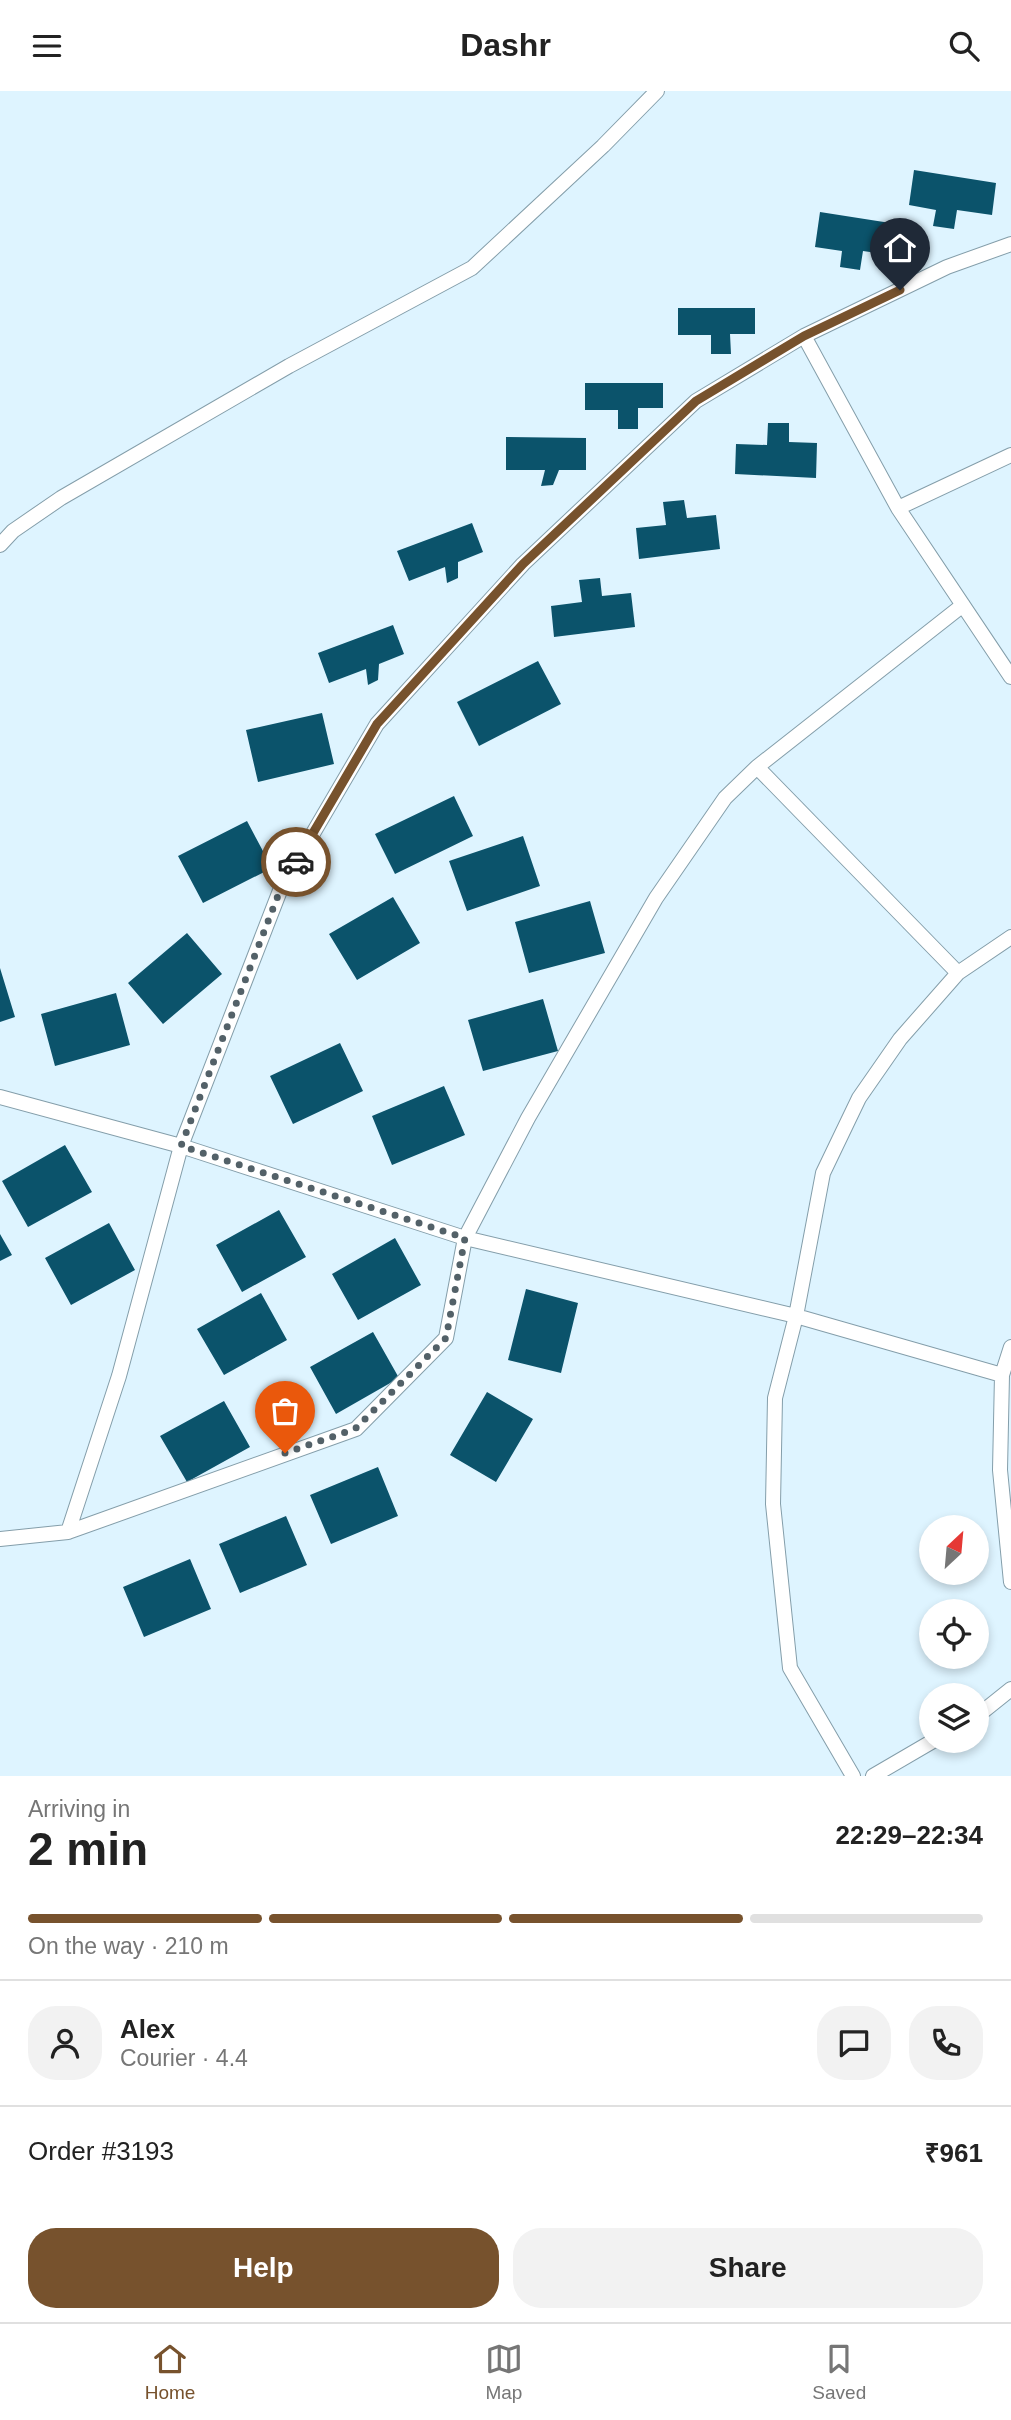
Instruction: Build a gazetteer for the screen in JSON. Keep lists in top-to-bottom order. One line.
{"north":"top right","page":{"header":"Dashr","heading":["2 min","Arriving in","22:29–22:34"],"panel":["Alex","Courier · 4.4","Order #3193","₹961"],"bar":"On the way · 210 m","buttons":["Help","Share"],"tabs":["Home","Map","Saved"]}}
